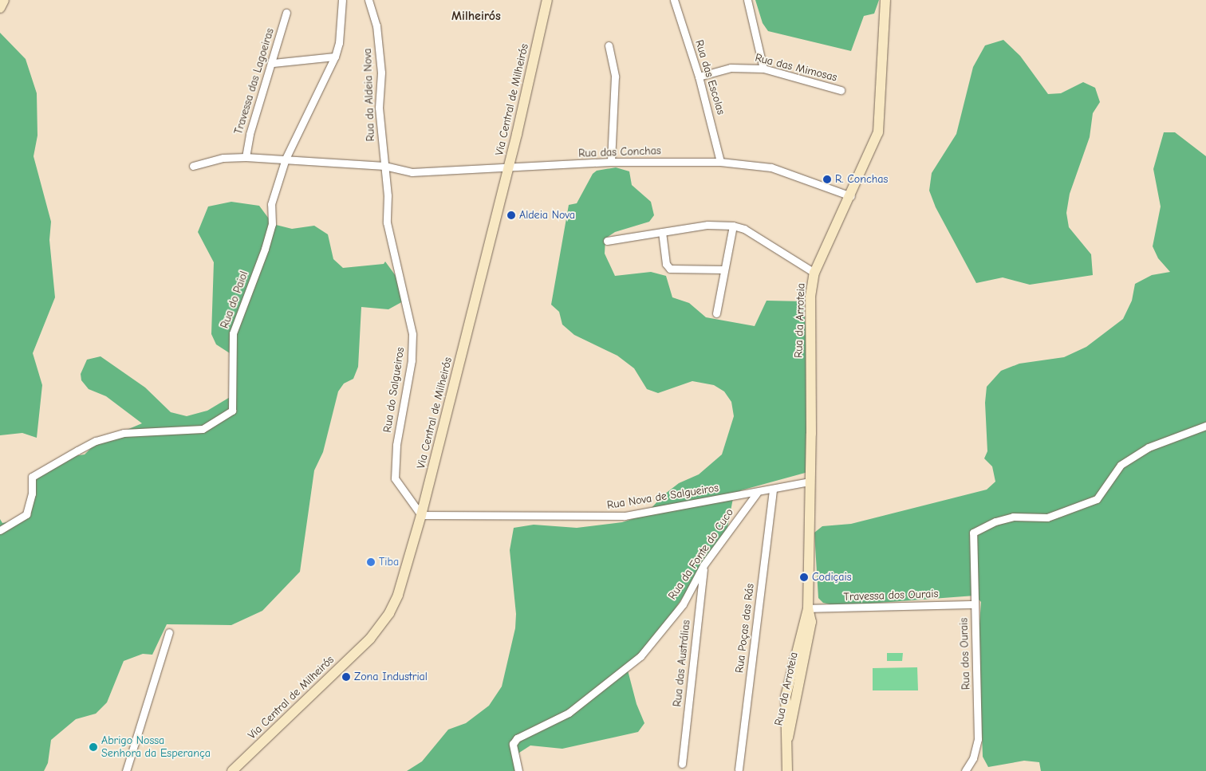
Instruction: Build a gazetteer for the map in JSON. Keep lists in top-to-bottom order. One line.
{"streets":{"street":["Rua das Mimosas","Rua das Escolas","Travessa das Lagoeiras","Rua da Aldeia Nova","Via Central de Milheirós","Rua das Conchas","Rua do Paiol","Rua da Arroteia","Rua do Salgueiros","Rua Nova de Salgueiros","Rua da Fonte do Cuco","Travessa dos Ourais","Rua Poças das Rás","Rua dos Ourais","Rua das Austrálias"]},"crossings":[["Rua das Mimosas","Rua das Escolas"],["Rua das Escolas","Rua das Conchas"],["Travessa das Lagoeiras","Rua das Conchas"],["Rua da Aldeia Nova","Rua das Conchas"],["Rua da Aldeia Nova","Rua do Salgueiros"],["Via Central de Milheirós","Rua das Conchas"],["Via Central de Milheirós","Rua do Salgueiros"],["Via Central de Milheirós","Rua Nova de Salgueiros"],["Rua das Conchas","Rua do Paiol"],["Rua das Conchas","Rua da Arroteia"],["Rua das Conchas","Rua do Salgueiros"],["Rua da Arroteia","Rua Nova de Salgueiros"],["Rua da Arroteia","Travessa dos Ourais"],["Rua do Salgueiros","Rua Nova de Salgueiros"],["Rua Nova de Salgueiros","Rua da Fonte do Cuco"],["Rua Nova de Salgueiros","Rua Poças das Rás"],["Rua da Fonte do Cuco","Rua das Austrálias"],["Travessa dos Ourais","Rua dos Ourais"]],"districts":["Milheirós"],"places":["R. Conchas","Aldeia Nova","Tiba","Codiçais","Zona Industrial","Abrigo Nossa Senhora da Esperança"]}
